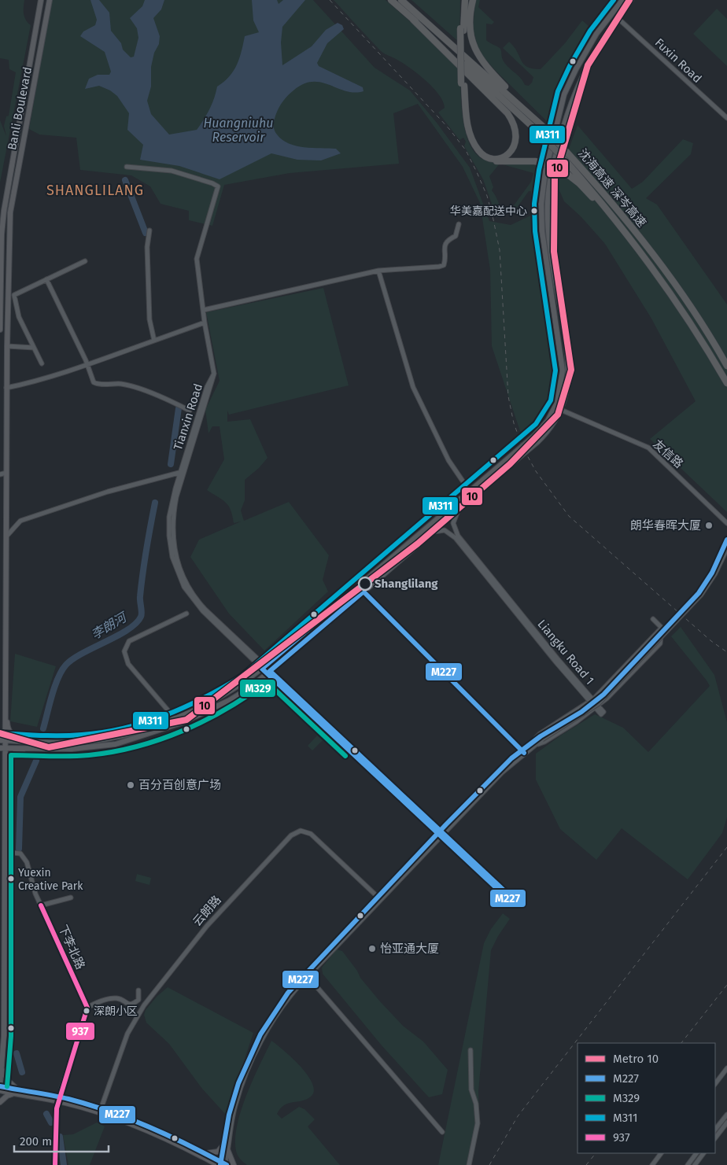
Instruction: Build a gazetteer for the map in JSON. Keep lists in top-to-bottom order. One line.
{"streets":{"highway":["沈海高速 深岑高速"],"main road":["Banli Boulevard"],"street":["Fuxin Road","Tianxin Road","友信路","Liangku Road 1","云朗路","下李北路"]},"districts":["SHANGLILANG"],"water":["Huangniuhu Reservoir","李朗河"],"places":["华美嘉配送中心","朗华春晖大厦","Shanglilang","百分百创意广场","Yuexin Creative Park","怡亚通大厦","深朗小区"],"lines":["metro line 10","transit line M311","transit line M227","transit line M329","transit line 937"],"legend":["Metro 10","M227","M329","M311","937"],"scale_bar":"200 m"}
